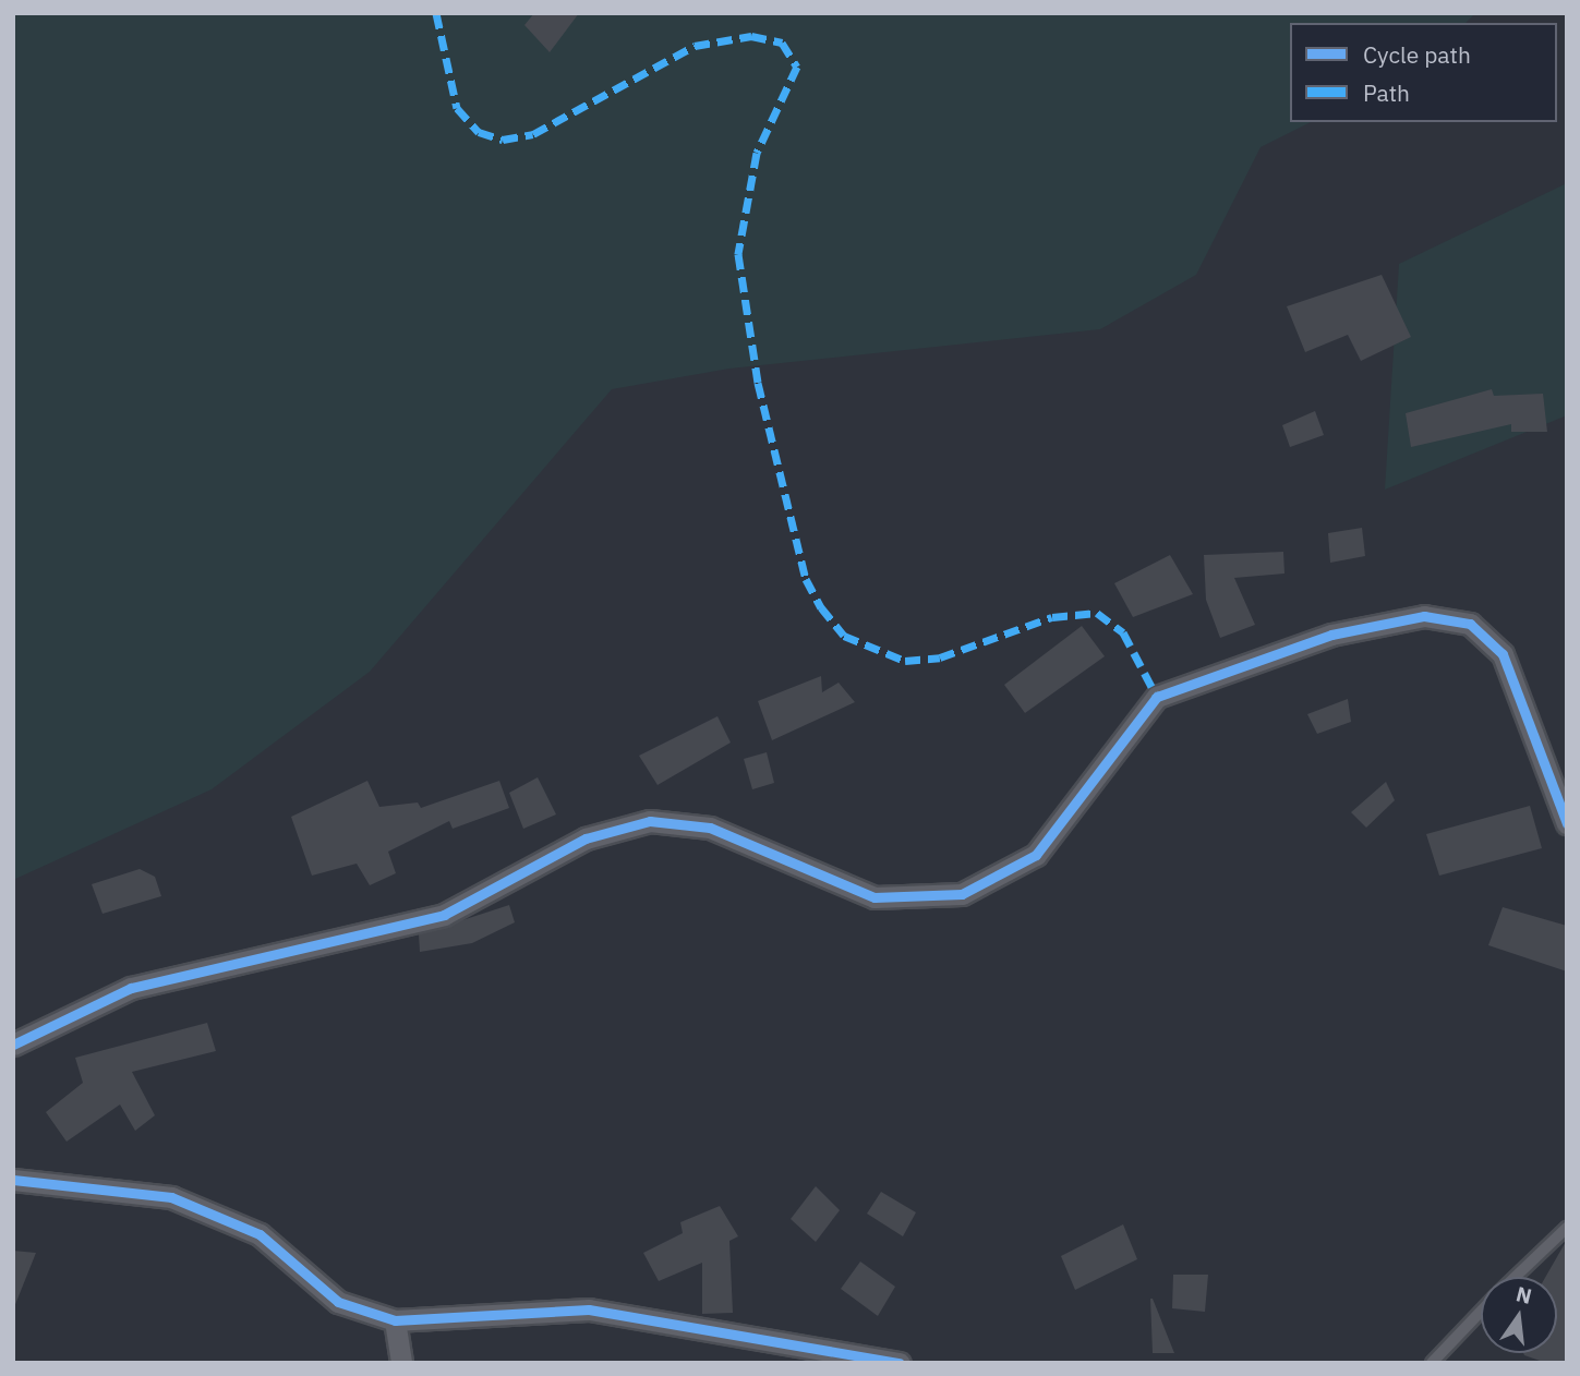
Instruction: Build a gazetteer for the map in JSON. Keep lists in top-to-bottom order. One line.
{"legend":["Cycle path","Path"],"north":"top"}
